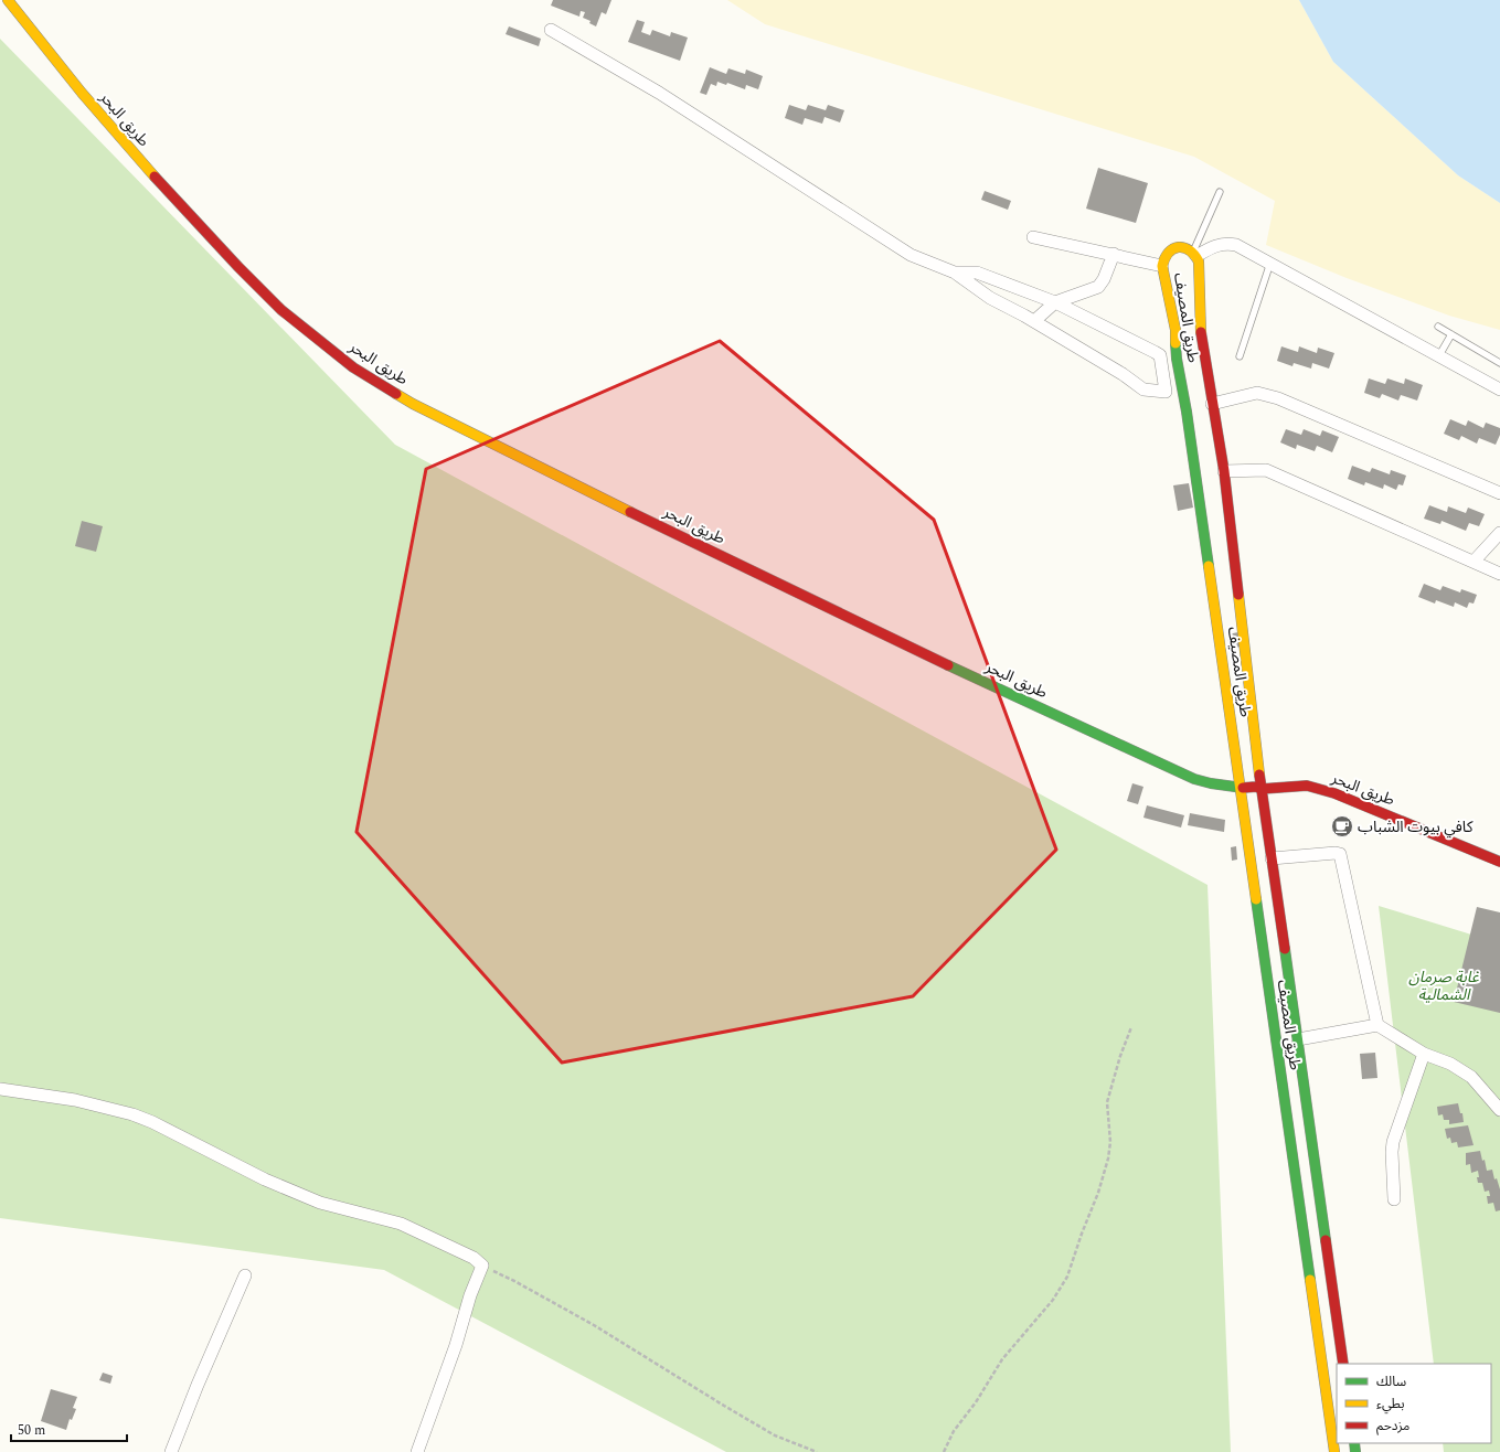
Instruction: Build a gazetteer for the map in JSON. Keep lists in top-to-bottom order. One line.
{"streets":{"main road":["طريق البحر","طريق المصيف"]},"crossings":[["طريق البحر","طريق المصيف"]],"parks":["غابة صرمان الشمالية"],"places":{"cafe":["كافي بيوت الشباب"]},"legend":["سالك","بطيء","مزدحم"],"scale_bar":"50 m"}
